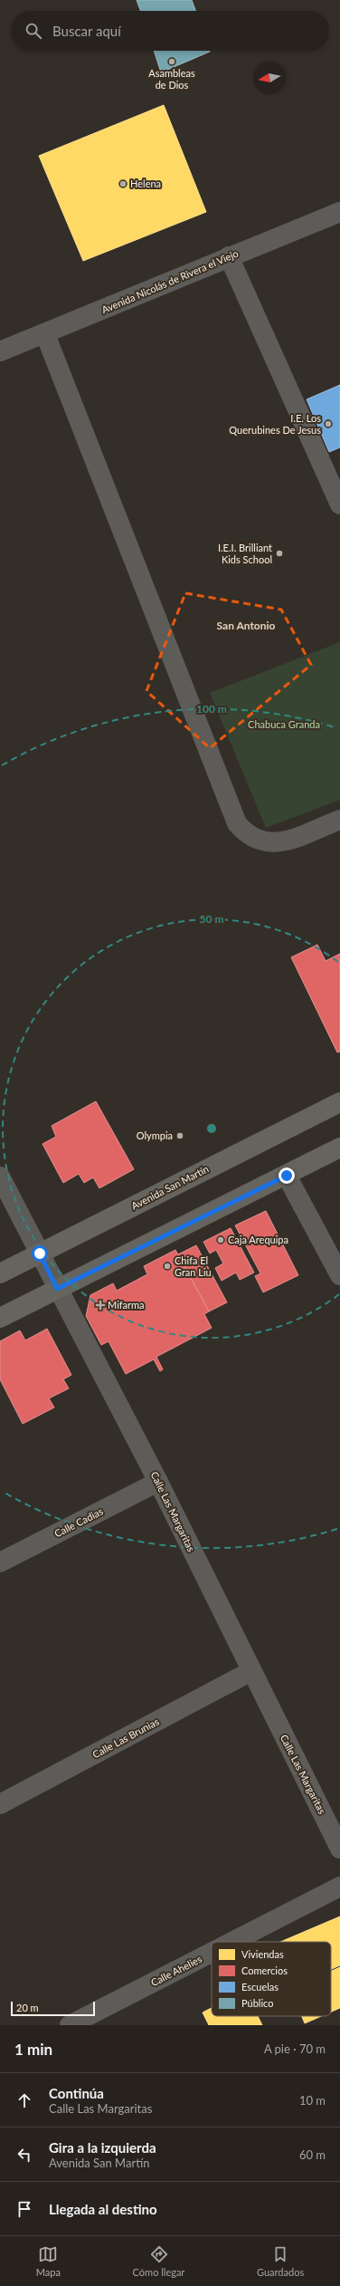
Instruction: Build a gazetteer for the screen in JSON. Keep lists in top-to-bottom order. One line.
{"streets":{"main road":["Avenida San Martín"],"street":["Avenida Nicolás de Rivera el Viejo","Calle Las Margaritas","Calle Cadias","Calle Las Brunias","Calle Ahelies"]},"crossings":[["Avenida San Martín","Calle Las Margaritas"],["Calle Las Margaritas","Calle Cadias"],["Calle Las Margaritas","Calle Las Brunias"]],"districts":["San Antonio"],"parks":["Chabuca Granda"],"places":{"other":["Asambleas de Dios","Helena","I.E. Los Querubines De Jesus","I.E.I. Brilliant Kids School","Olympia","Caja Arequipa","Chifa El Gran Liu"],"health":["Mifarma"]},"legend":["Viviendas","Comercios","Escuelas","Público"],"scale_bar":"20 m","north":"left","page":{"search":"Buscar aquí","scale":"20 m","heading":["1 min","A pie · 70 m"],"list":[["Continúa","Calle Las Margaritas","10 m"],["Gira a la izquierda","Avenida San Martín","60 m"],"Llegada al destino"],"nav":["Mapa","Cómo llegar","Guardados"]},"rings":["100 m","50 m"]}
